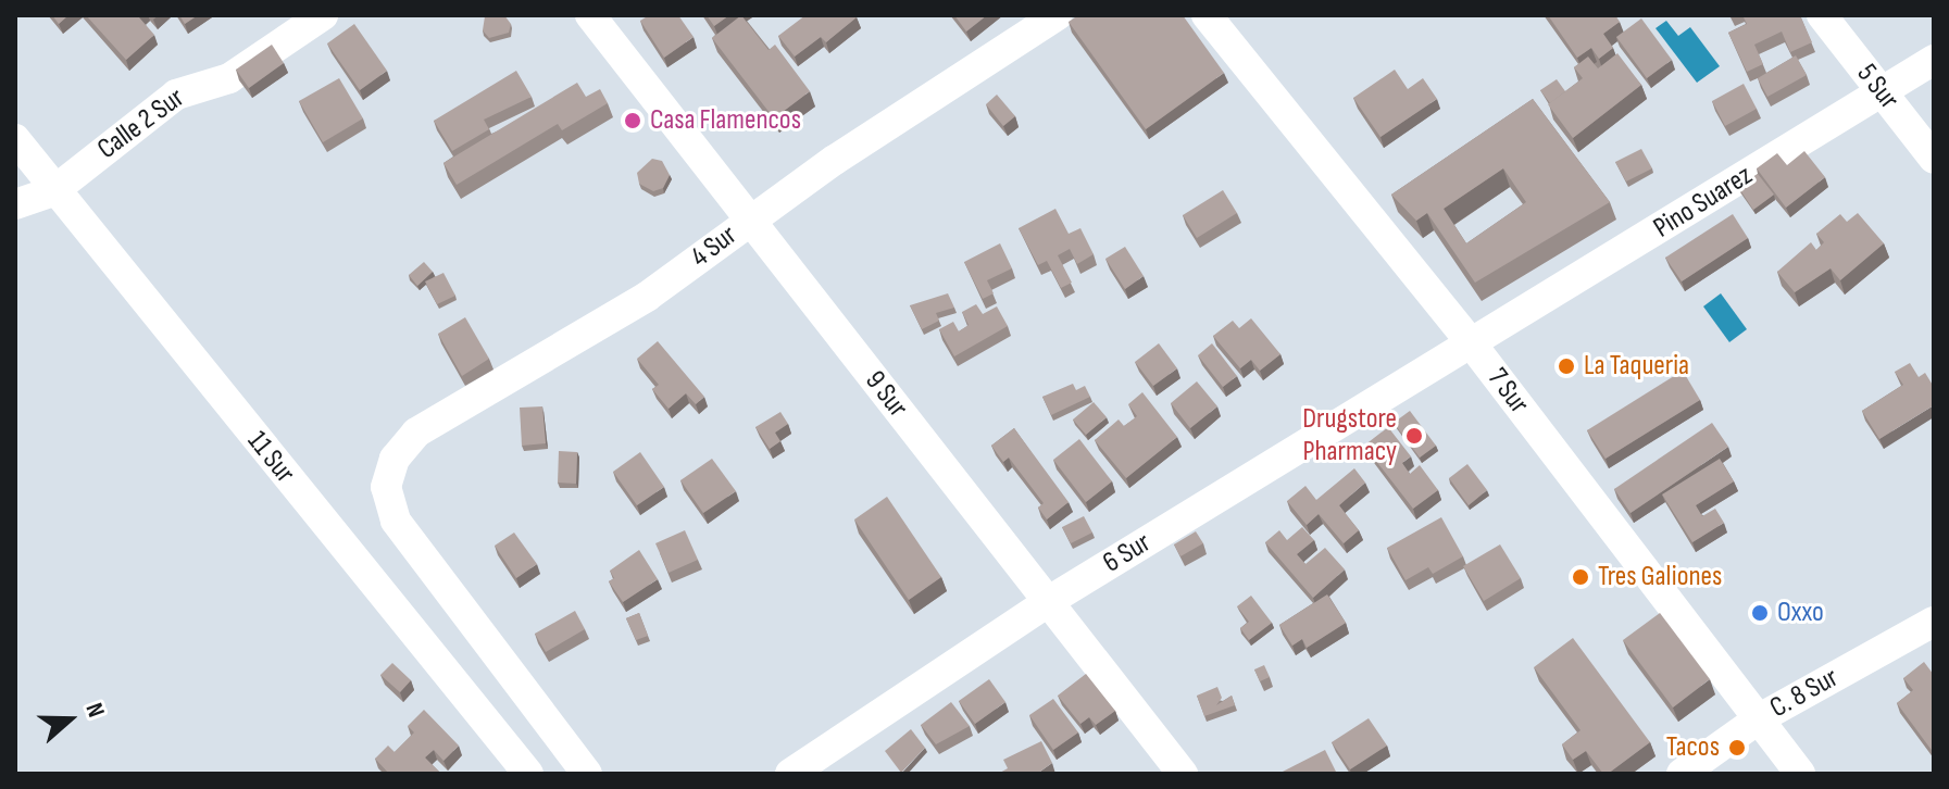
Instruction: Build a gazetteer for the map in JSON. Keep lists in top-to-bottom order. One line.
{"streets":{"street":["5 Sur","Calle 2 Sur","Pino Suarez","4 Sur","7 Sur","9 Sur","11 Sur","6 Sur","C. 8 Sur"]},"crossings":[["5 Sur","Pino Suarez"],["Calle 2 Sur","11 Sur"],["Pino Suarez","7 Sur"],["Pino Suarez","6 Sur"],["4 Sur","9 Sur"],["7 Sur","6 Sur"],["7 Sur","C. 8 Sur"],["9 Sur","6 Sur"]],"places":["Casa Flamencos","La Taqueria","Drugstore Pharmacy","Tres Galiones","Oxxo","Tacos"],"north":"right"}
